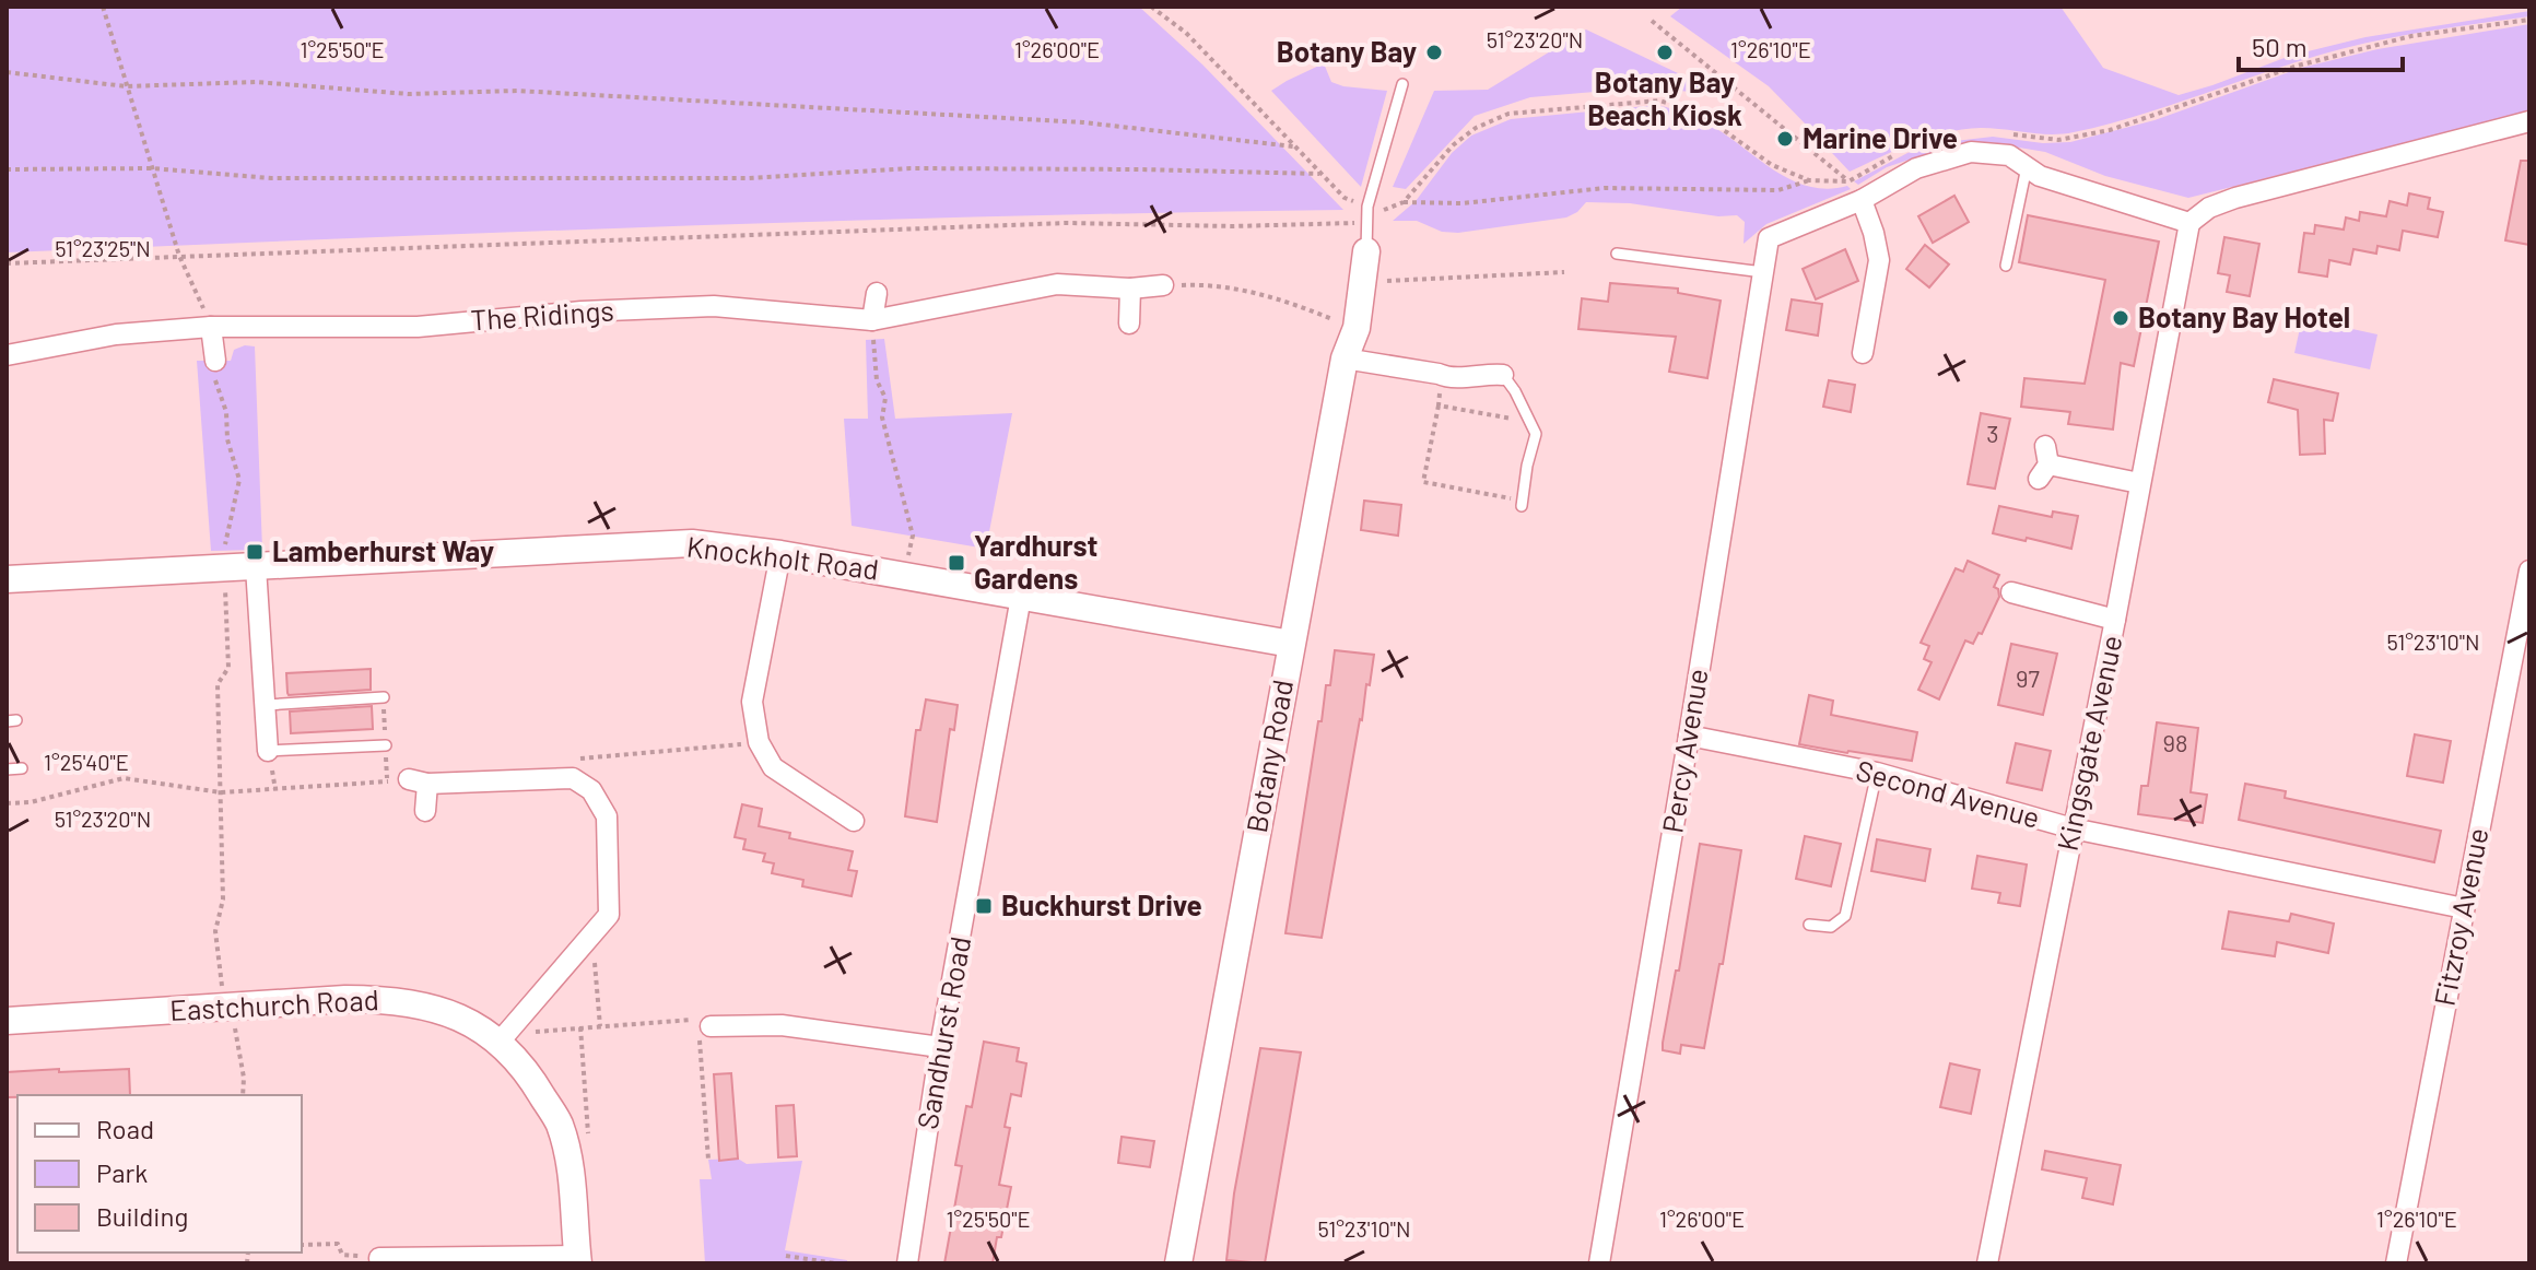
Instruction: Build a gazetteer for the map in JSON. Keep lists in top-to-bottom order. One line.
{"streets":{"street":["The Ridings","Knockholt Road","Kingsgate Avenue","Percy Avenue","Botany Road","Second Avenue","Fitzroy Avenue","Eastchurch Road","Sandhurst Road"]},"crossings":[["Knockholt Road","Botany Road"],["Knockholt Road","Sandhurst Road"],["Kingsgate Avenue","Second Avenue"],["Percy Avenue","Second Avenue"],["Second Avenue","Fitzroy Avenue"]],"places":{"other":["Botany Bay","Botany Bay Beach Kiosk","Marine Drive","Botany Bay Hotel"],"transit":["Lamberhurst Way","Yardhurst Gardens","Buckhurst Drive"]},"house_numbers":["3","97","98"],"legend":["Road","Park","Building"],"scale_bar":"50 m","coordinates":["51°23'20\"N","1°25'50\"E","1°26'00\"E","1°26'10\"E","51°23'25\"N","51°23'10\"N","1°25'40\"E"]}
